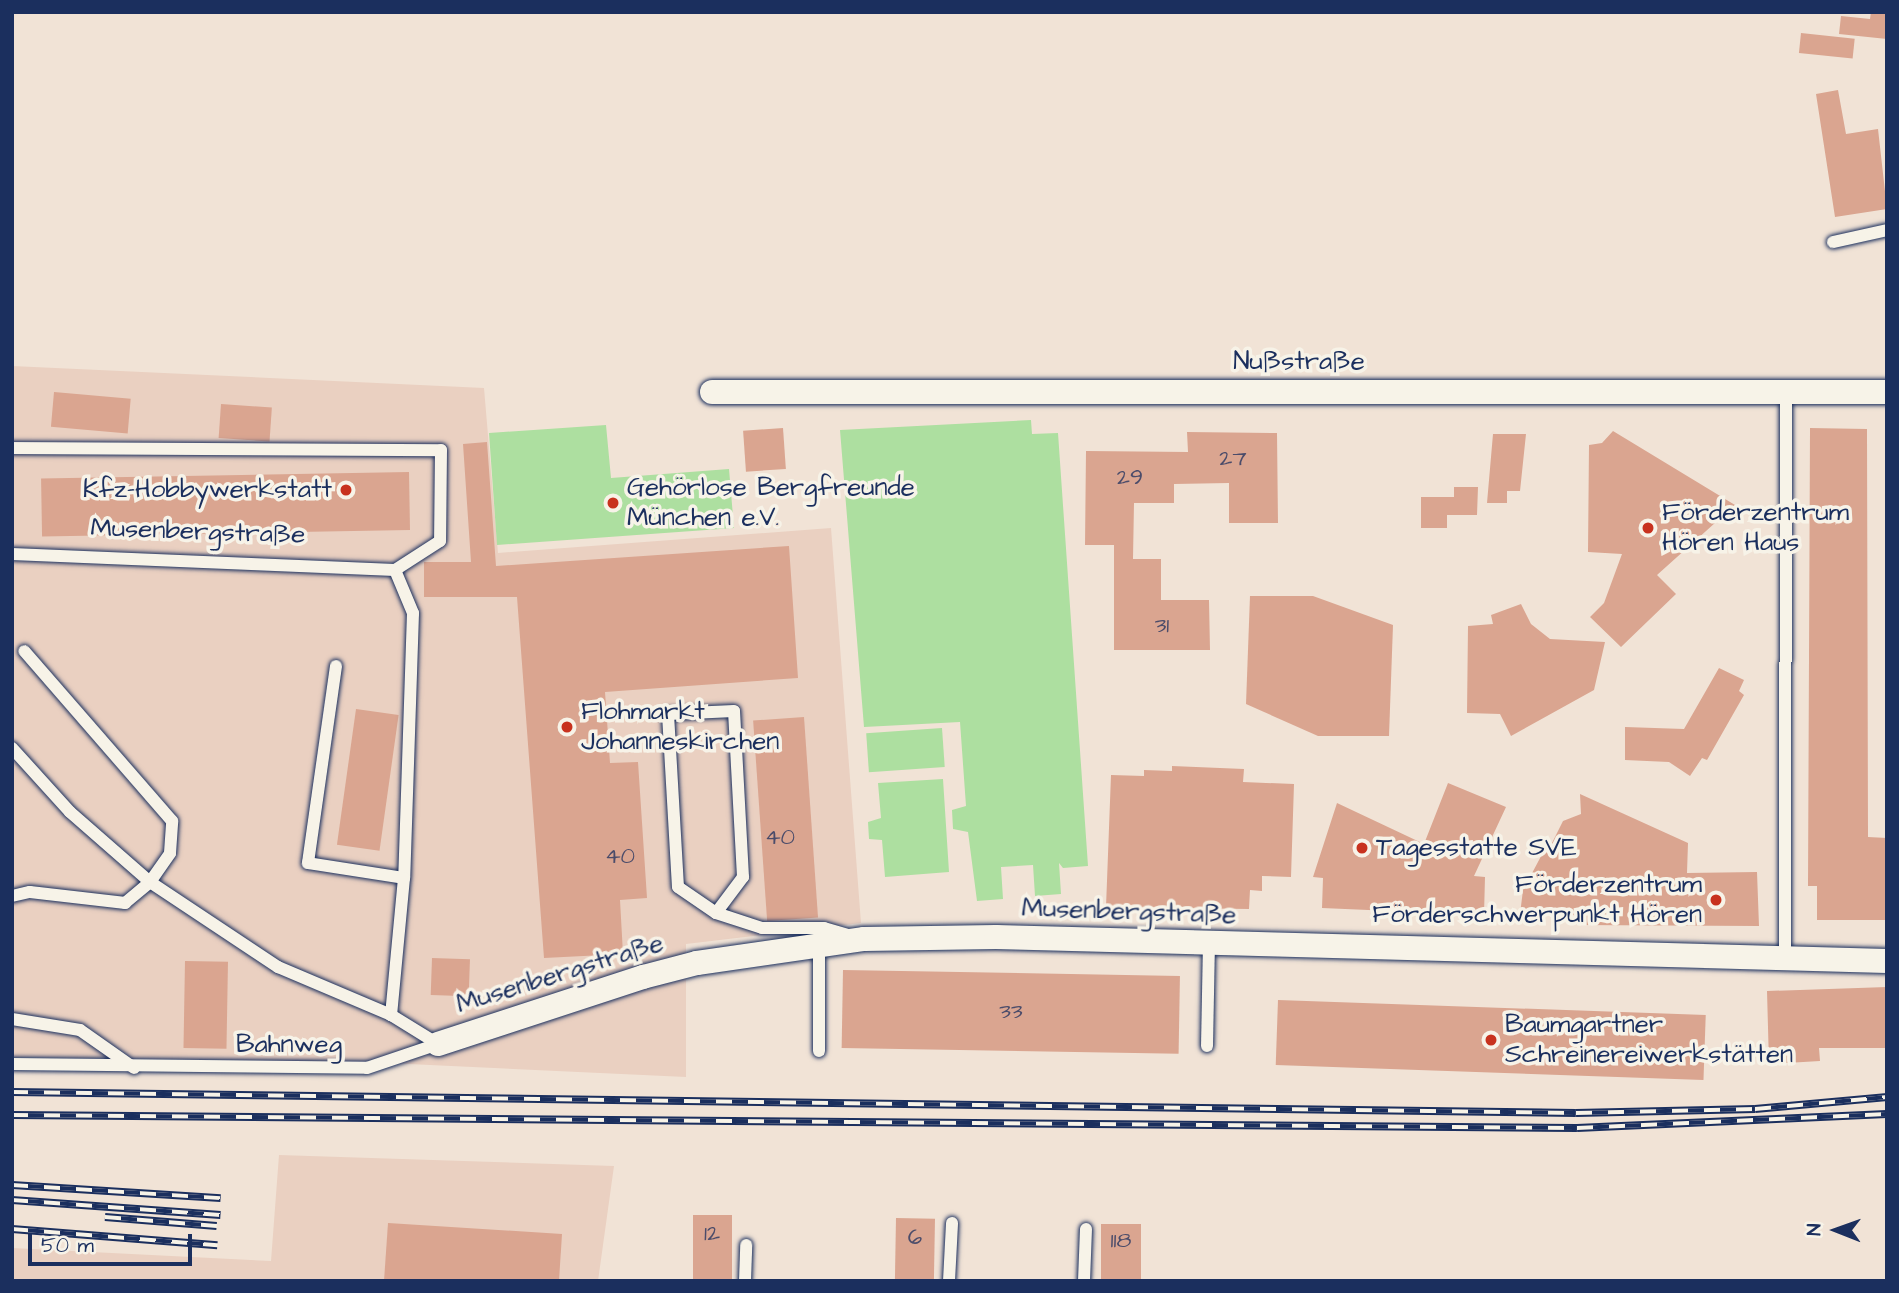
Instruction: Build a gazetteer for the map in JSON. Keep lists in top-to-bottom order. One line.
{"streets":{"street":["Nußstraße","Musenbergstraße"],"lane":["Bahnweg"]},"crossings":[["Musenbergstraße","Bahnweg"]],"places":["Kfz-Hobbywerkstatt","Gehörlose Bergfreunde München e.V.","Förderzentrum Hören Haus","Flohmarkt Johanneskirchen","Tagesstatte SVE","Förderzentrum Förderschwerpunkt Hören","Baumgartner Schreinereiwerkstätten"],"house_numbers":["27","29","31","40","40","33","12","6","118"],"scale_bar":"50 m","north":"left"}
